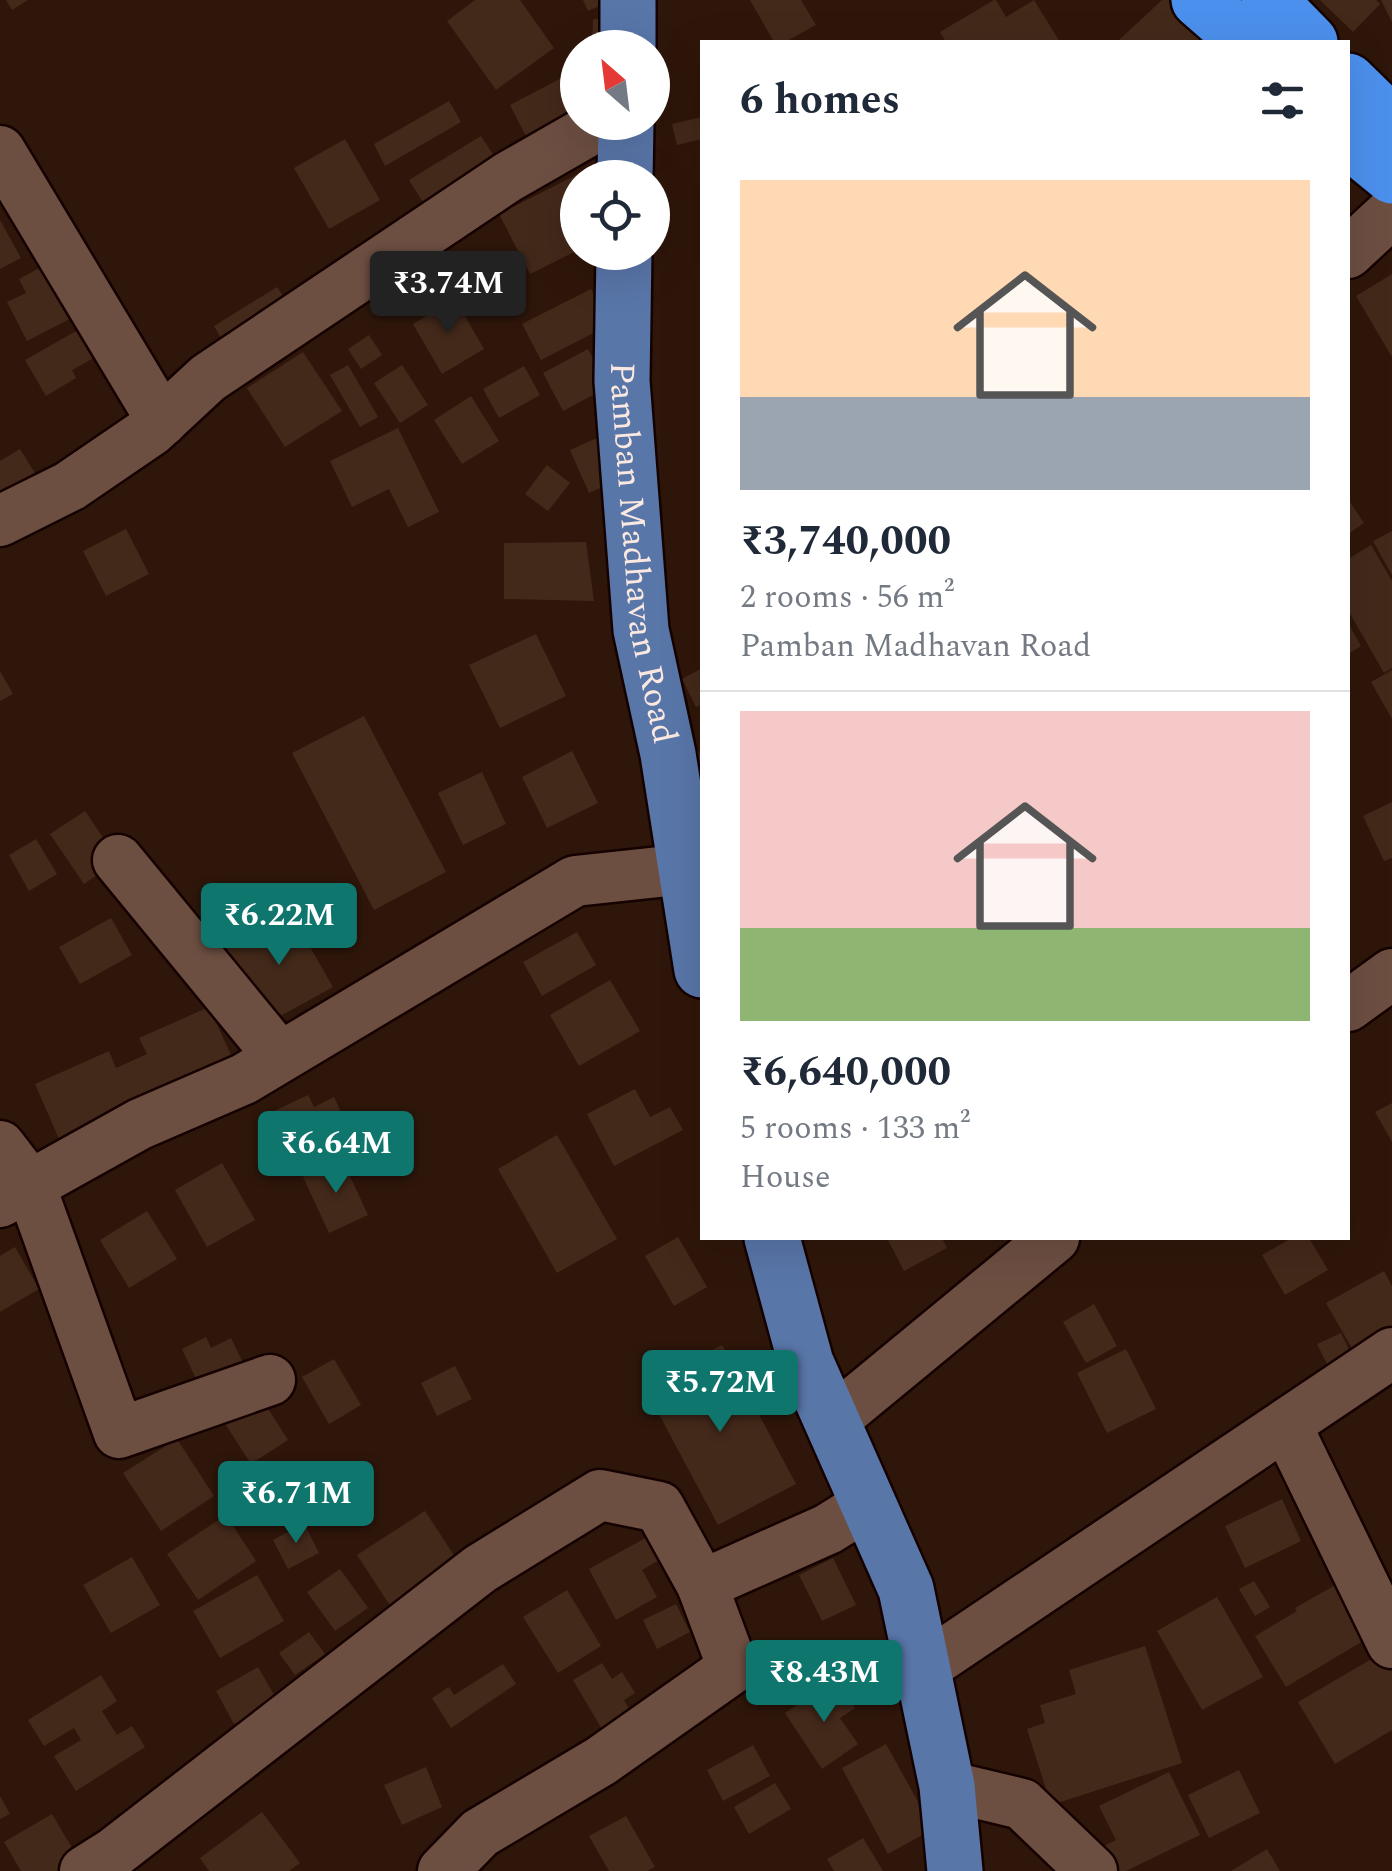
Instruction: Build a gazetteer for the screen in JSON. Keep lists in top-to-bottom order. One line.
{"streets":{"main road":["Pamban Madhavan Road"]},"north":"top left","page":{"heading":"6 homes","list":[{"name":"₹3,740,000","note":"2 rooms · 56 m² · Pamban Madhavan Road"},{"name":"₹6,640,000","note":"5 rooms · 133 m² · House"}],"price":["₹3.74M","₹6.22M","₹6.64M","₹5.72M","₹6.71M","₹8.43M"]}}
